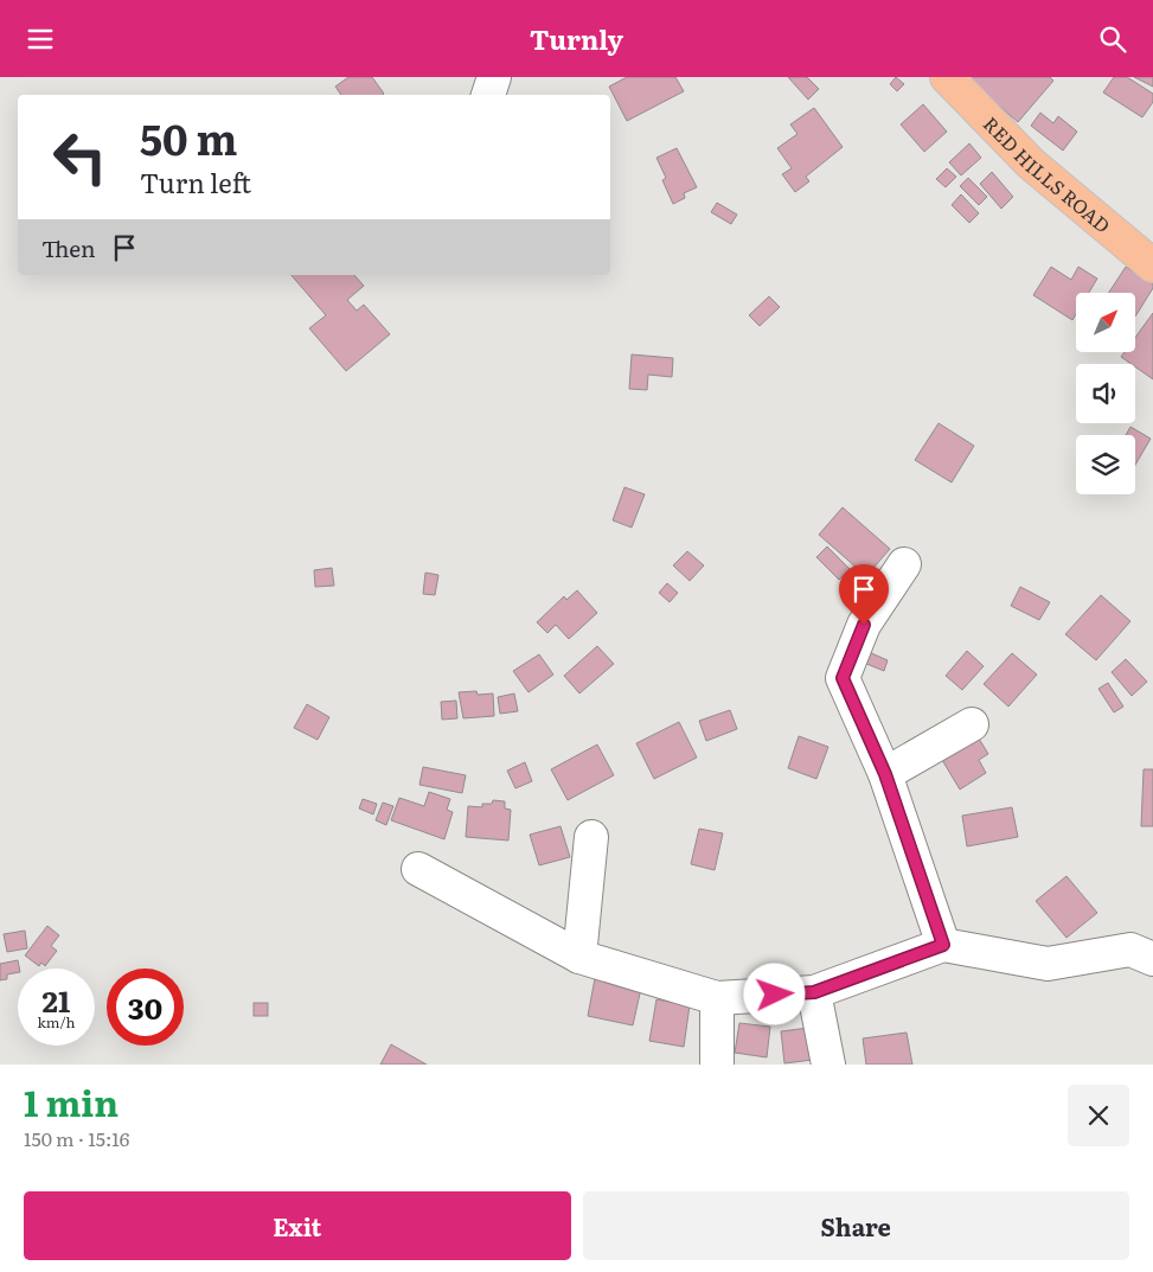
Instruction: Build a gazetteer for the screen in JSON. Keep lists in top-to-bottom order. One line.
{"streets":{"main road":["RED HILLS ROAD"]},"north":"top right","page":{"header":"Turnly","turn":["50 m","Turn left"],"then":"Then","speed":"21 km/h","limit":"30","heading":["1 min","150 m · 15:16"],"buttons":["Exit","Share"]}}
